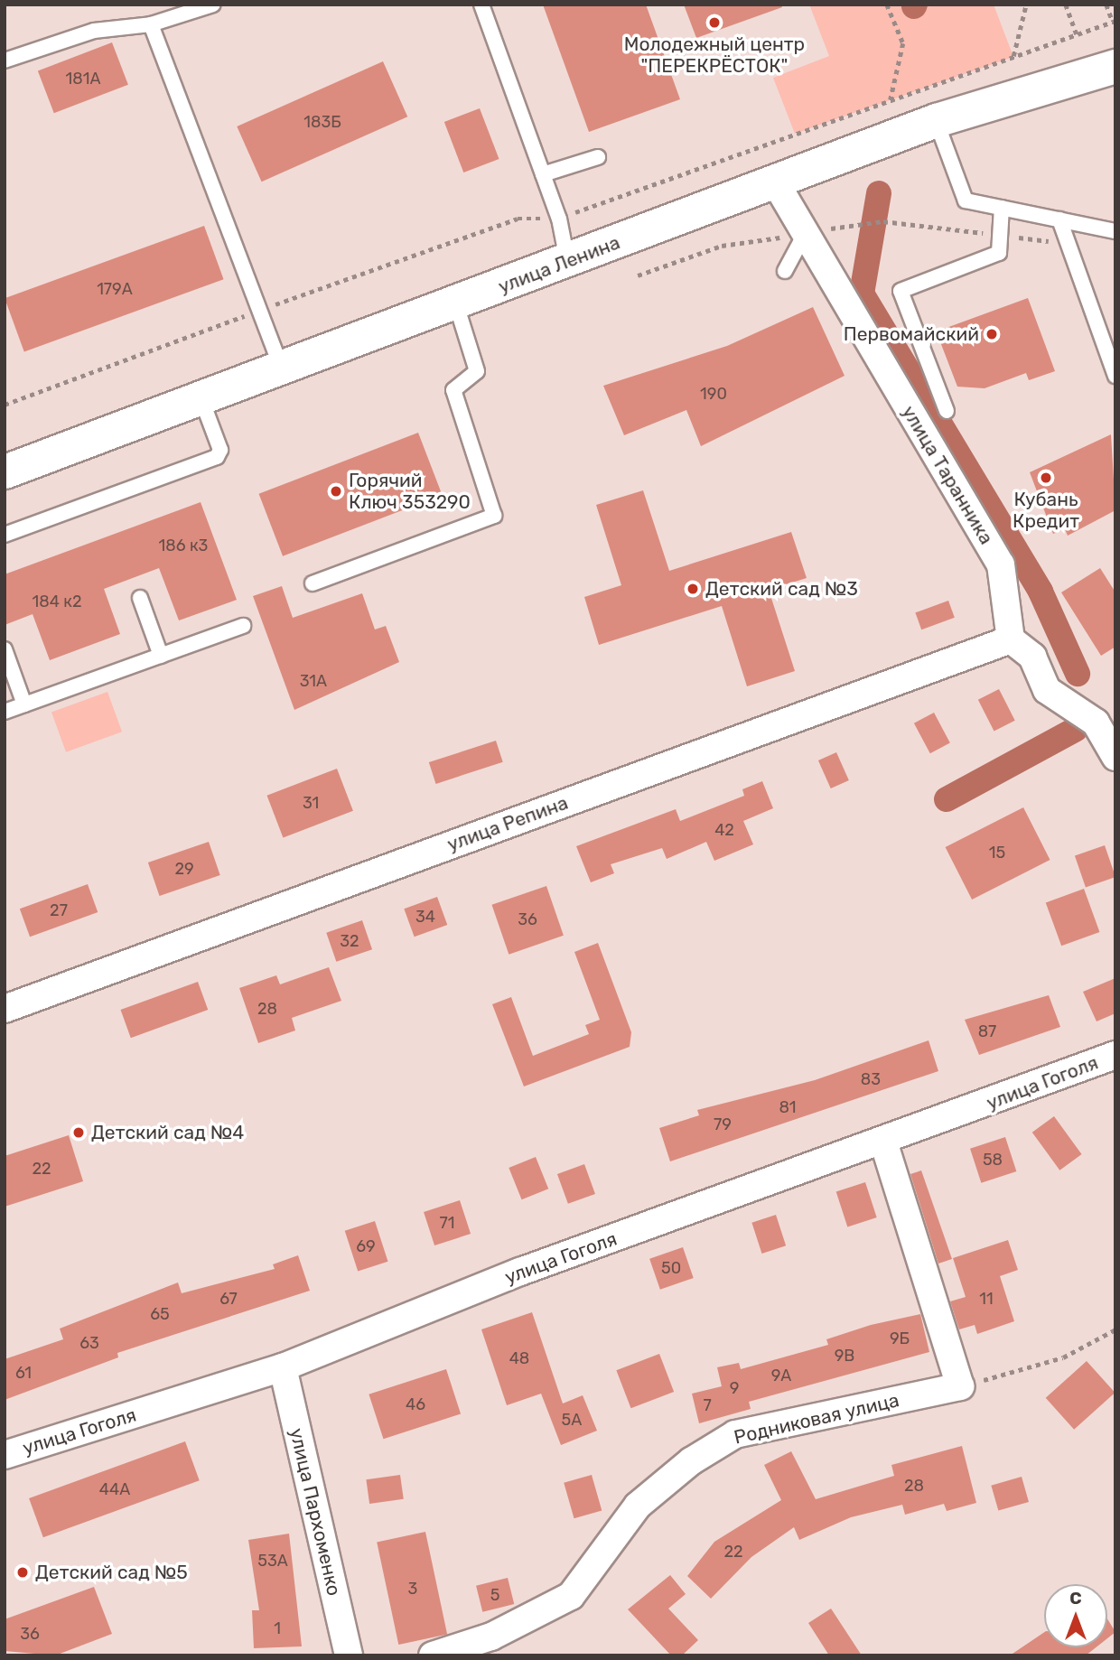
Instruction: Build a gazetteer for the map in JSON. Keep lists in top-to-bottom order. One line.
{"streets":{"street":["улица Ленина","улица Таранника","улица Репина","улица Гоголя","Родниковая улица","улица Пархоменко"]},"crossings":[["улица Ленина","улица Таранника"],["улица Таранника","улица Репина"],["улица Гоголя","улица Пархоменко"]],"places":["Молодежный центр \"ПЕРЕКРЁСТОК\"","Первомайский","Кубань Кредит","Горячий Ключ 353290","Детский сад №3","Детский сад №4","Детский сад №5"],"house_numbers":["181А","183Б","179А","190","186 к3","184 к2","31А","31","42","15","29","27","34","36","32","28","87","83","81","79","58","22","71","69","50","67","11","65","9Б","63","9В","48","61","9А","9","46","7","5А","28","44А","22","53А","3","5","1","36"],"north":"top"}
